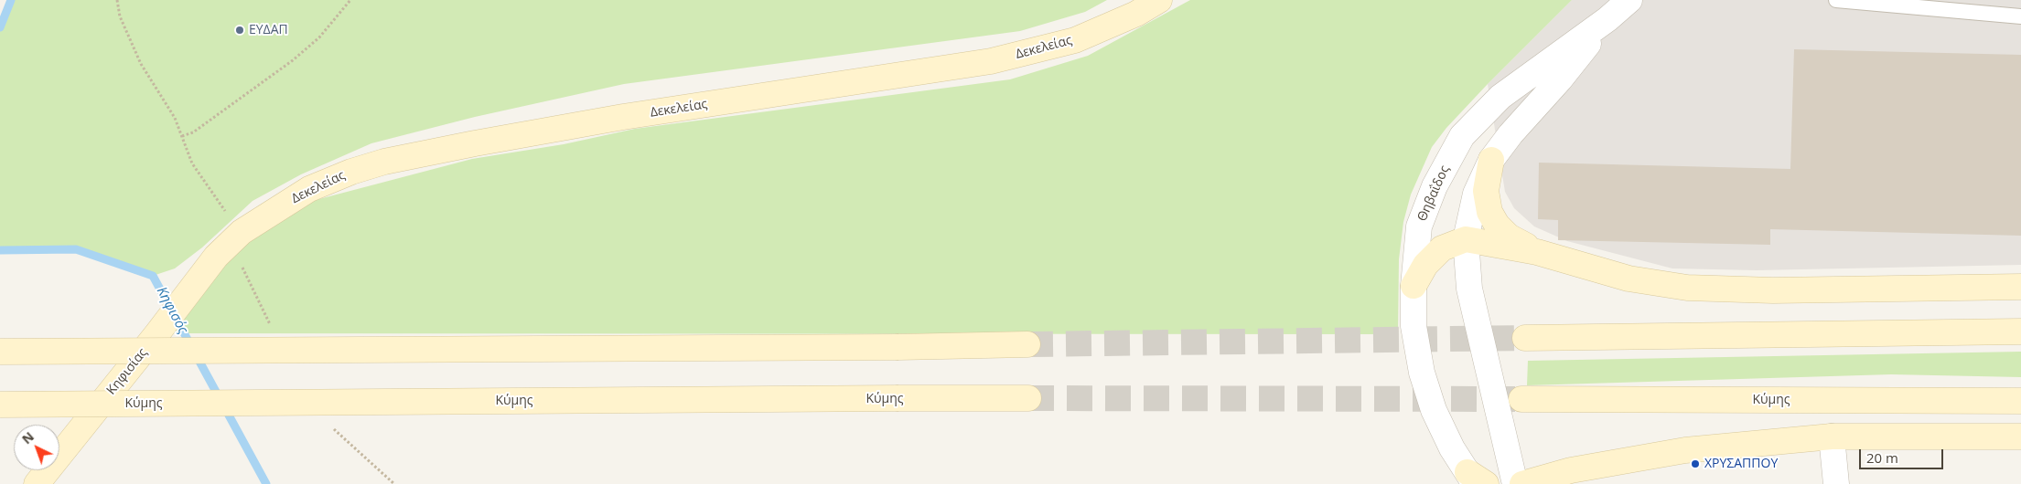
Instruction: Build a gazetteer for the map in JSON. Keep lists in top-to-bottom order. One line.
{"streets":{"main road":["Δεκελείας","Κηφισίας","Κύμης"],"street":["Θηβαΐδος"]},"crossings":[["Δεκελείας","Κηφισίας"]],"water":["Κηφισός"],"places":["ΕΥΔΑΠ","ΧΡΥΣΑΠΠΟΥ"],"scale_bar":"20 m","north":"top left"}
